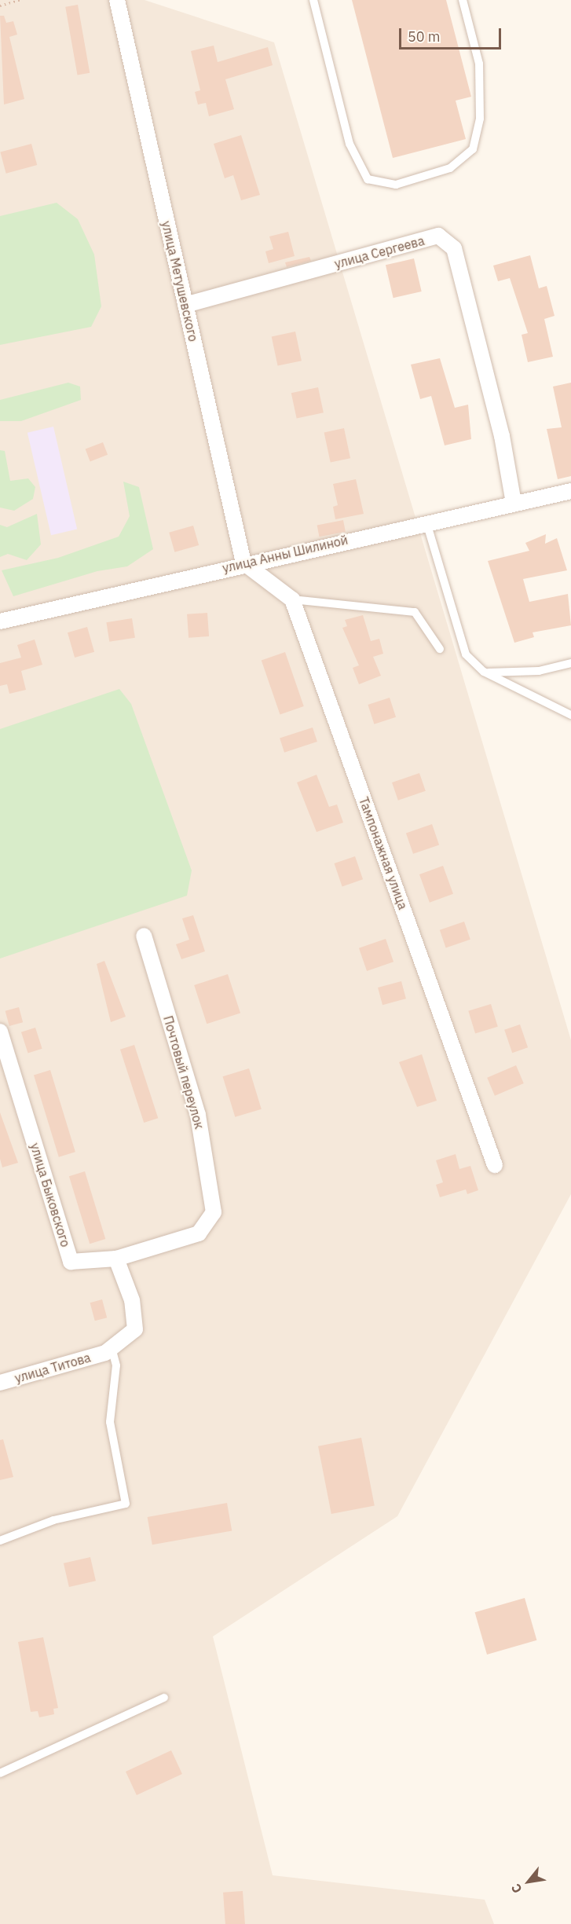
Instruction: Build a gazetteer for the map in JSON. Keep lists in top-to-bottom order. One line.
{"streets":{"street":["улица Сергеева","улица Метушевского","улица Анны Шилиной","Тампонажная улица","Почтовый переулок","улица Быковского","улица Титова"]},"crossings":[["улица Сергеева","улица Метушевского"],["улица Сергеева","улица Анны Шилиной"],["улица Метушевского","улица Анны Шилиной"],["Почтовый переулок","улица Быковского"]],"scale_bar":"50 m","north":"bottom left"}
